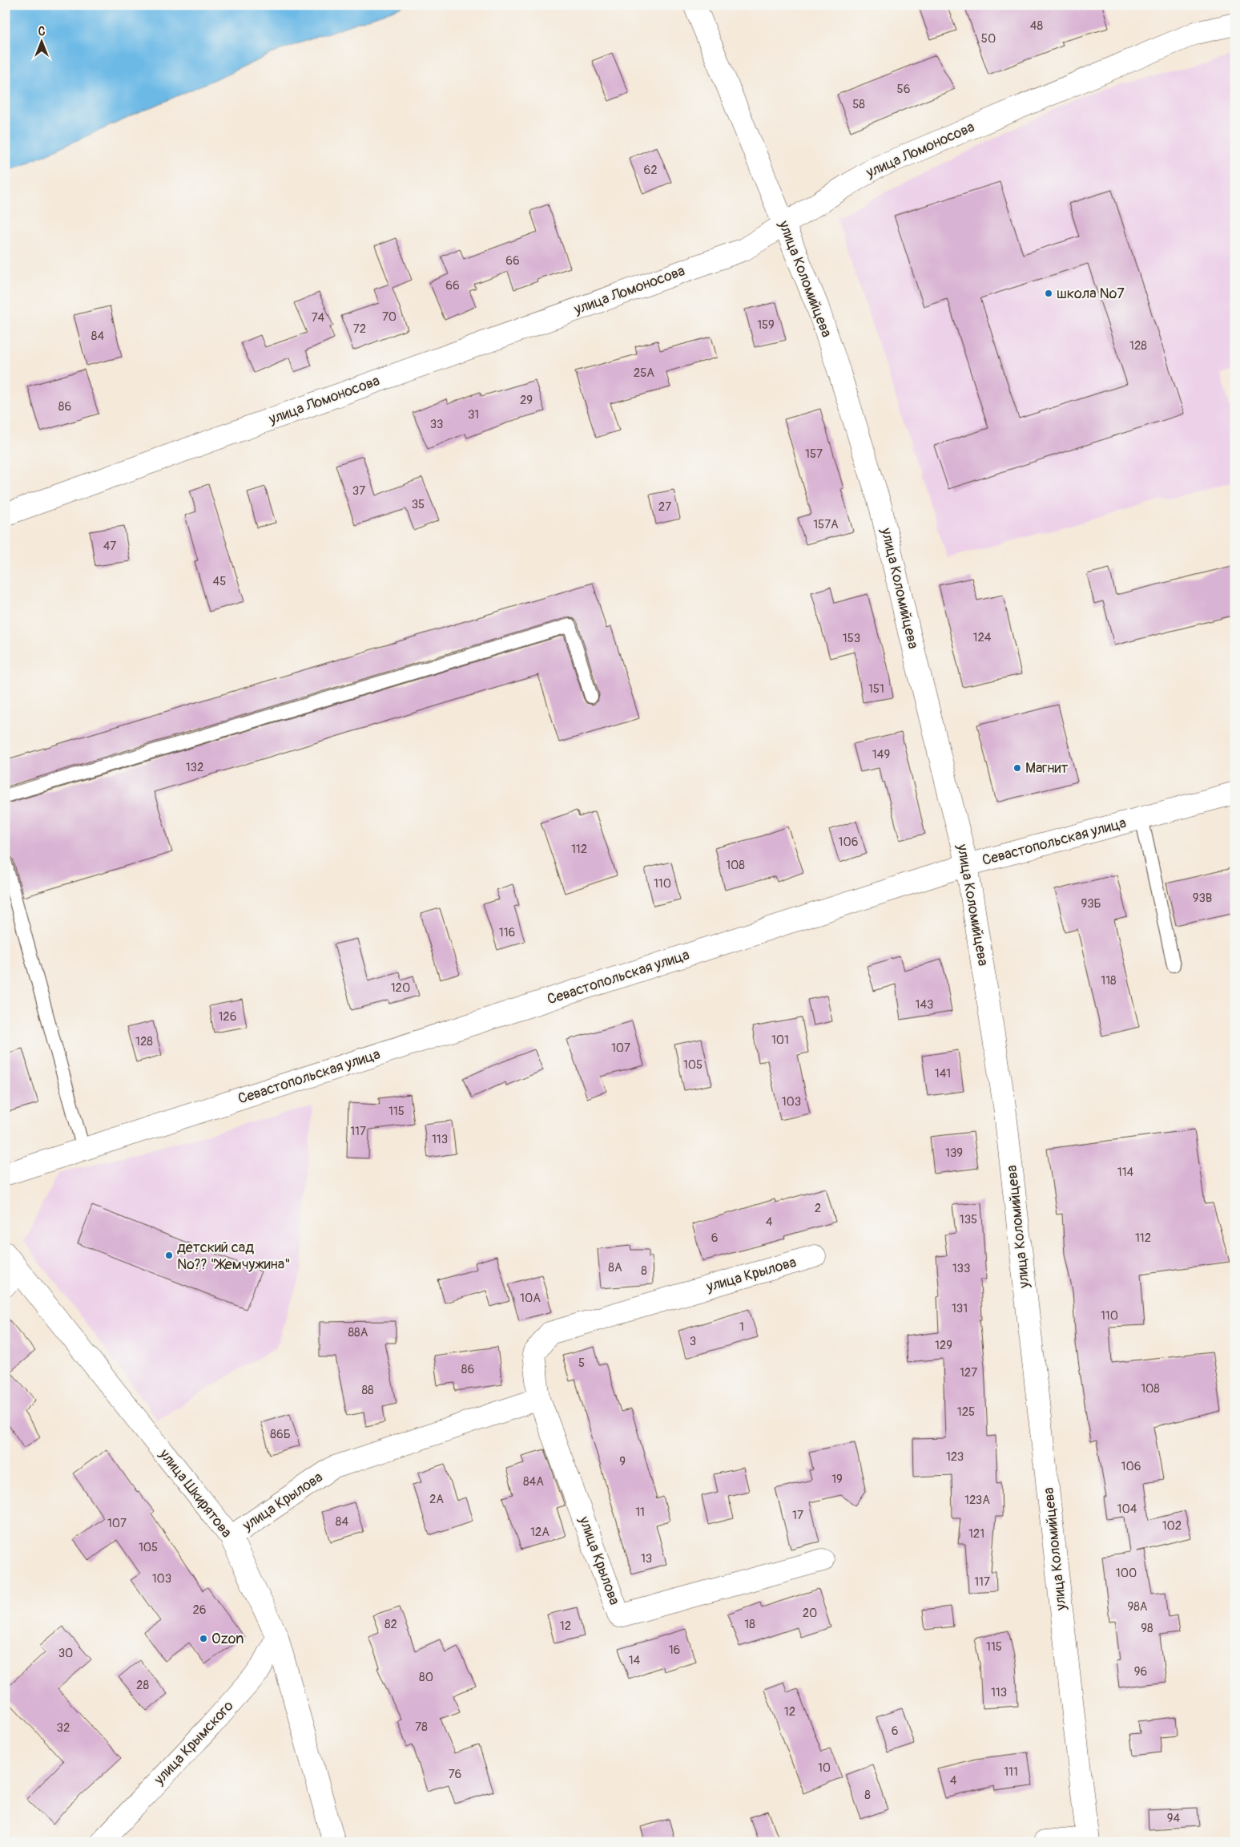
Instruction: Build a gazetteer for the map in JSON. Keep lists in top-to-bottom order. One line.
{"streets":{"street":["улица Ломоносова","улица Коломийцева","Севастопольская улица","улица Крылова","улица Шкирятова","улица Крымского"]},"crossings":[["улица Ломоносова","улица Коломийцева"],["улица Коломийцева","Севастопольская улица"],["улица Крылова","улица Шкирятова"],["улица Шкирятова","улица Крымского"]],"places":["школа №7","Магнит","детский сад №?? \"Жемчужина\"","Ozon"],"house_numbers":["48","50","56","58","62","66","66","70","74","159","72","84","128","25А","29","86","31","33","157","37","35","27","157А","47","45","124","153","151","149","132","106","112","108","110","93В","93Б","116","118","120","143","126","101","128","107","105","141","103","115","117","113","139","114","2","135","4","6","112","8А","133","8","10А","131","110","1","88А","3","129","5","86","127","108","88","125","86Б","123","9","106","19","84А","2А","123А","104","11","17","84","107","102","12А","121","105","13","100","103","117","98А","26","20","82","18","12","98","115","16","30","14","96","80","28","113","12","78","32","6","10","111","76","4","8","94"],"north":"top"}
